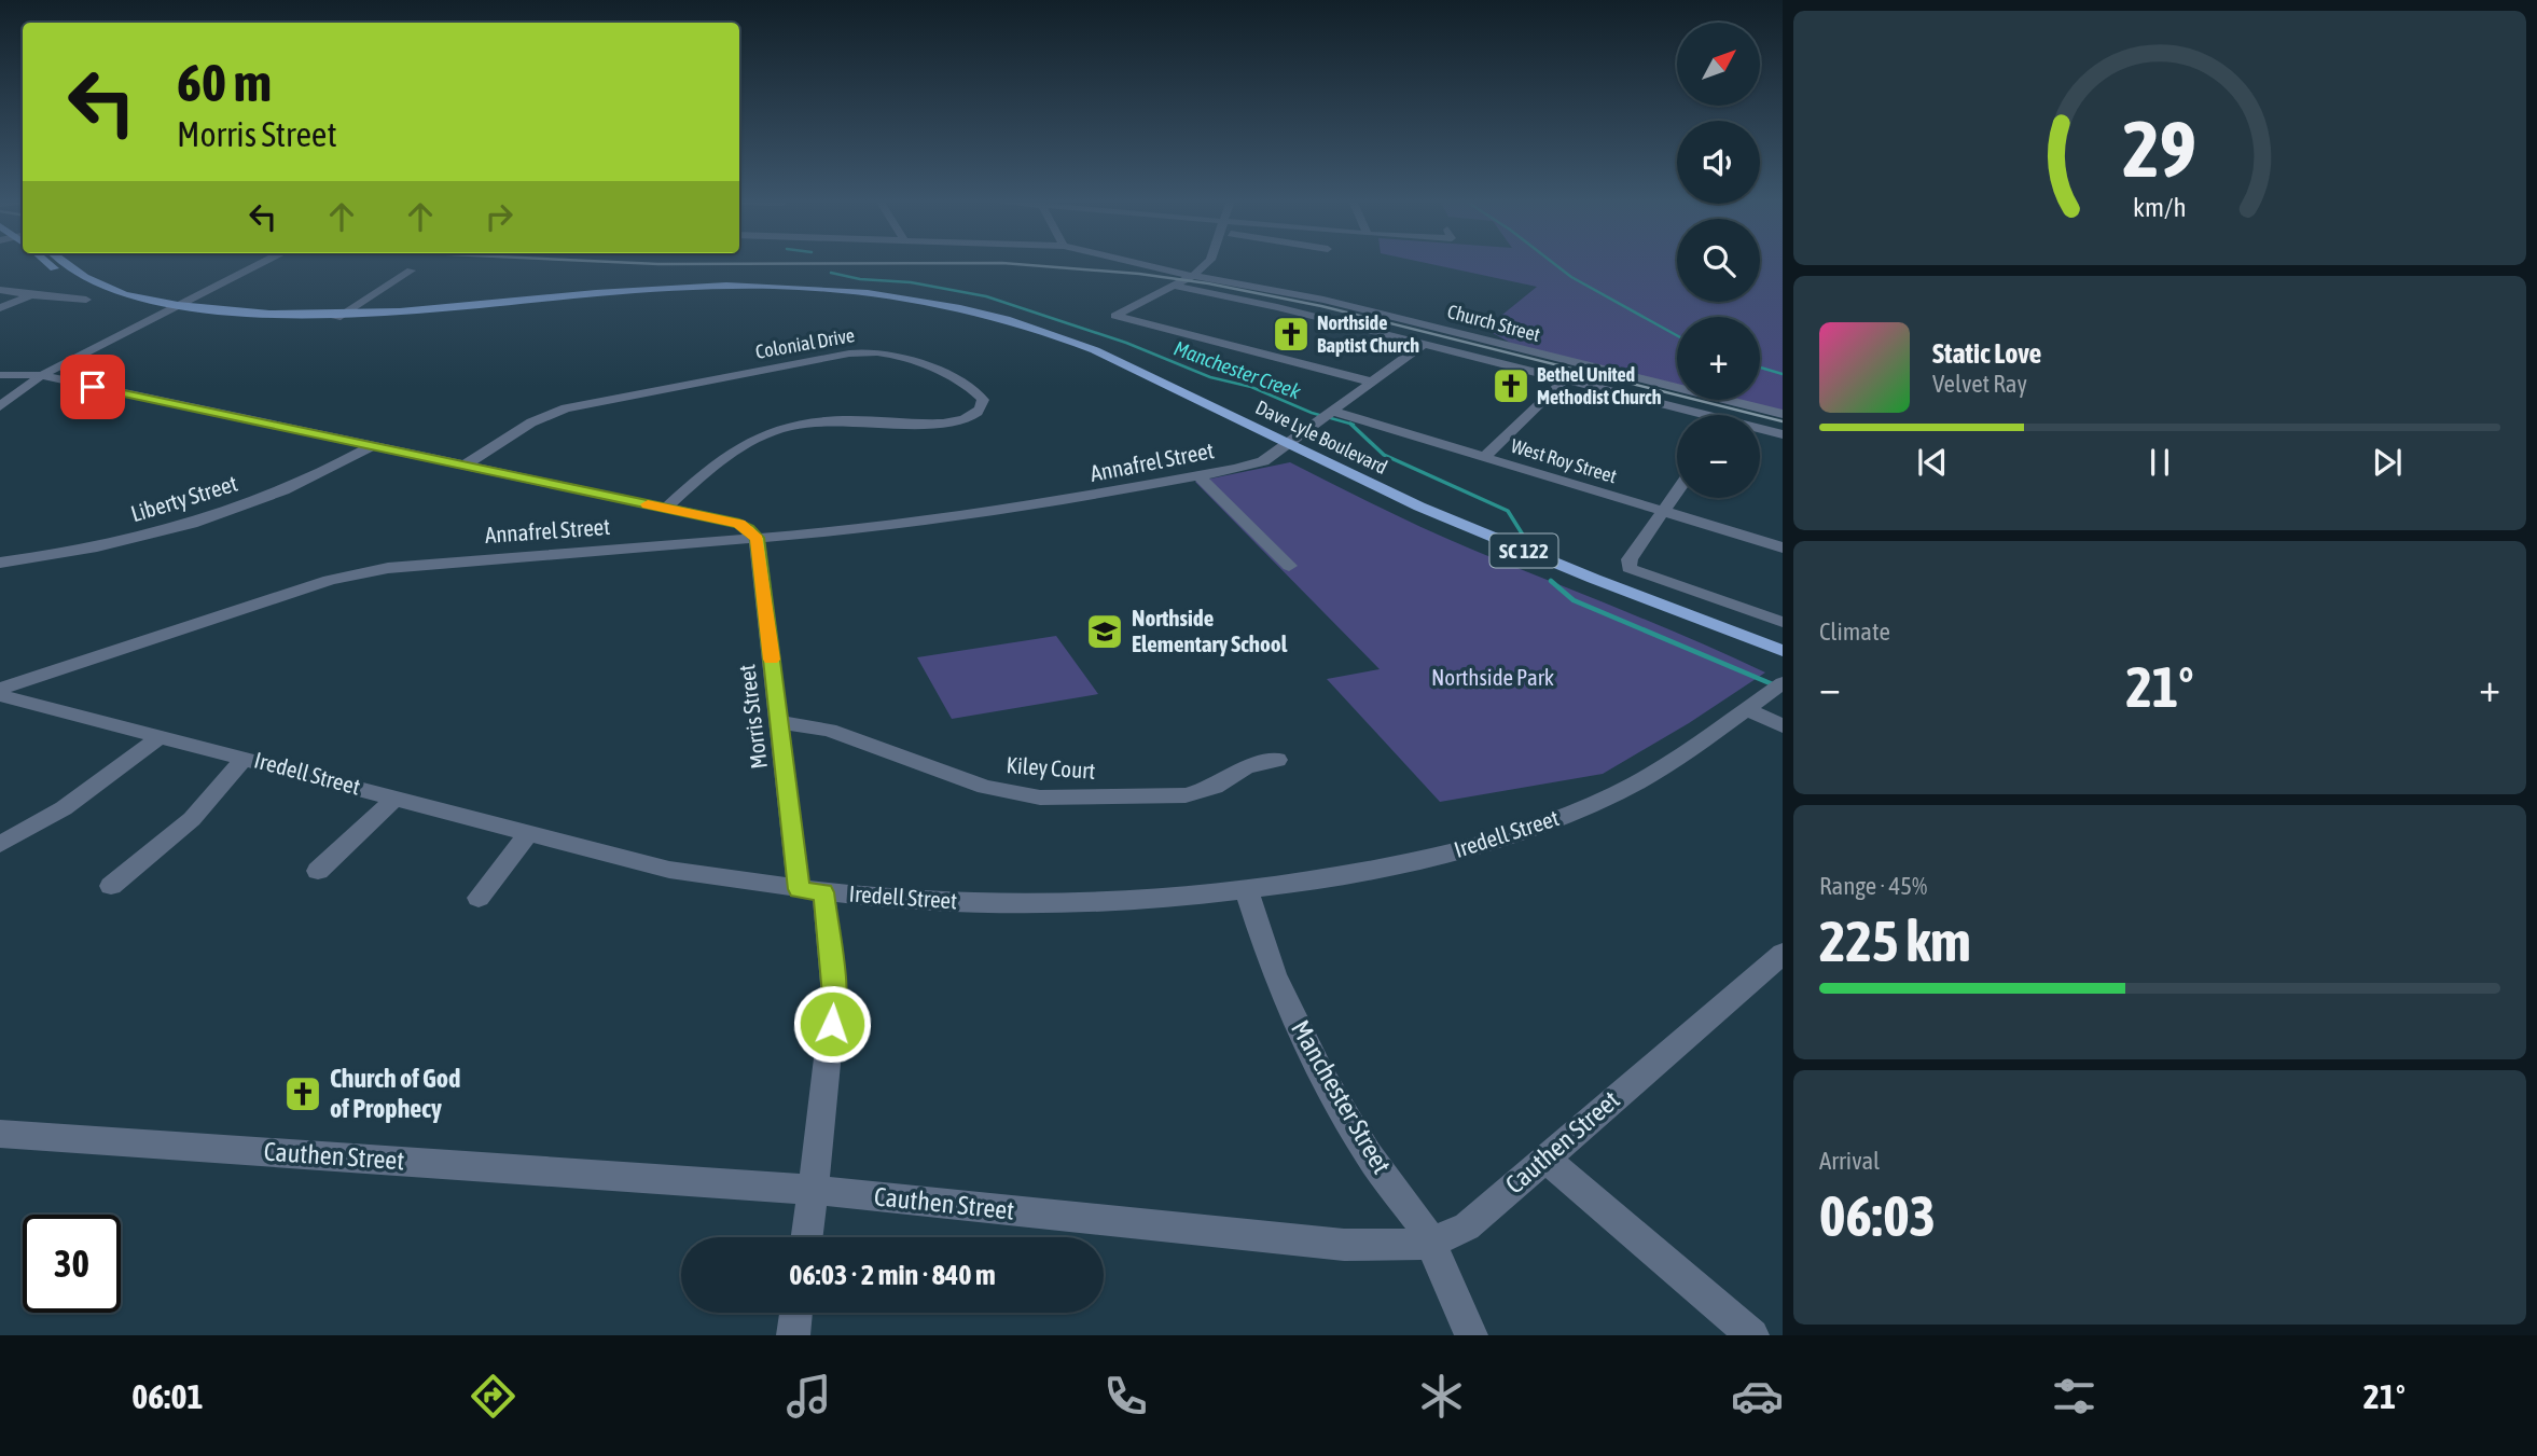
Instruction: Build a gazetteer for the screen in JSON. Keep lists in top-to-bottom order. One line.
{"streets":{"main road":["Dave Lyle Boulevard","SC 122"],"street":["Church Street","Colonial Drive","West Roy Street","Annafrel Street","Liberty Street","Morris Street","Kiley Court","Iredell Street","Manchester Street","Cauthen Street"]},"crossings":[["Dave Lyle Boulevard","Annafrel Street"],["West Roy Street","Annafrel Street"],["Annafrel Street","Morris Street"],["Morris Street","Kiley Court"],["Morris Street","Iredell Street"],["Morris Street","Cauthen Street"],["Iredell Street","Manchester Street"],["Manchester Street","Cauthen Street"]],"water":["Manchester Creek"],"parks":["Northside Park"],"places":{"church":["Northside Baptist Church","Bethel United Methodist Church","Church of God of Prophecy"],"school or university":["Northside Elementary School"]},"north":"top right","page":{"map_buttons":["+","−"],"turn":["60 m","Morris Street"],"song":["Static Love","Velvet Ray"],"tile":["Climate",["Range · 45%","225 km"],["Arrival","06:03"]],"heat":["−","21°","+"],"limit":"30","trip":"06:03 · 2 min · 840 m","tabs":["06:01","21°"],"gauge":["29","km/h"]}}
